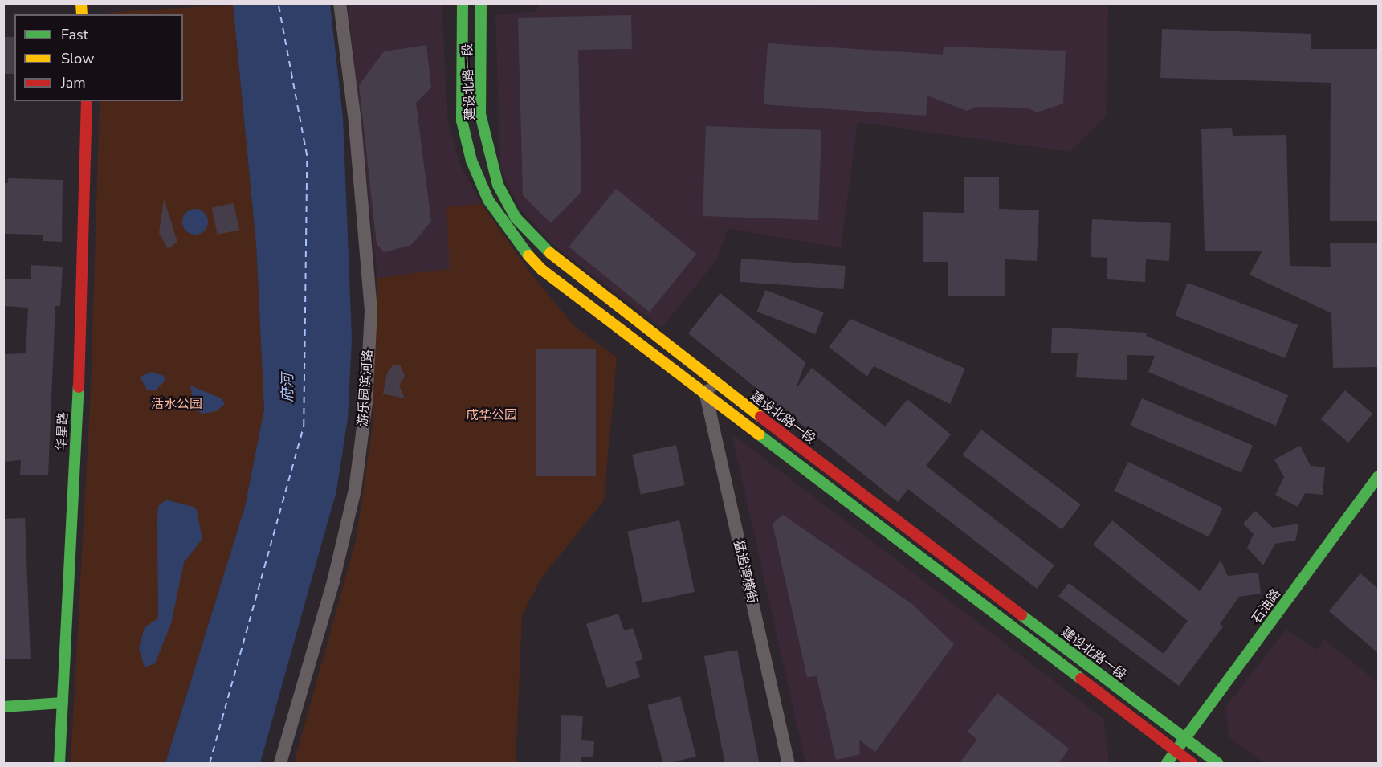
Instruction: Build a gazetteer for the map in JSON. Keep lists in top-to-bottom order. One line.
{"streets":{"main road":["建设北路一段","华星路","石油路"],"street":["游乐园滨河路","猛追湾横街"]},"crossings":[["建设北路一段","猛追湾横街"],["建设北路一段","石油路"]],"water":["府河"],"parks":["活水公园","成华公园"],"legend":["Fast","Slow","Jam"]}
